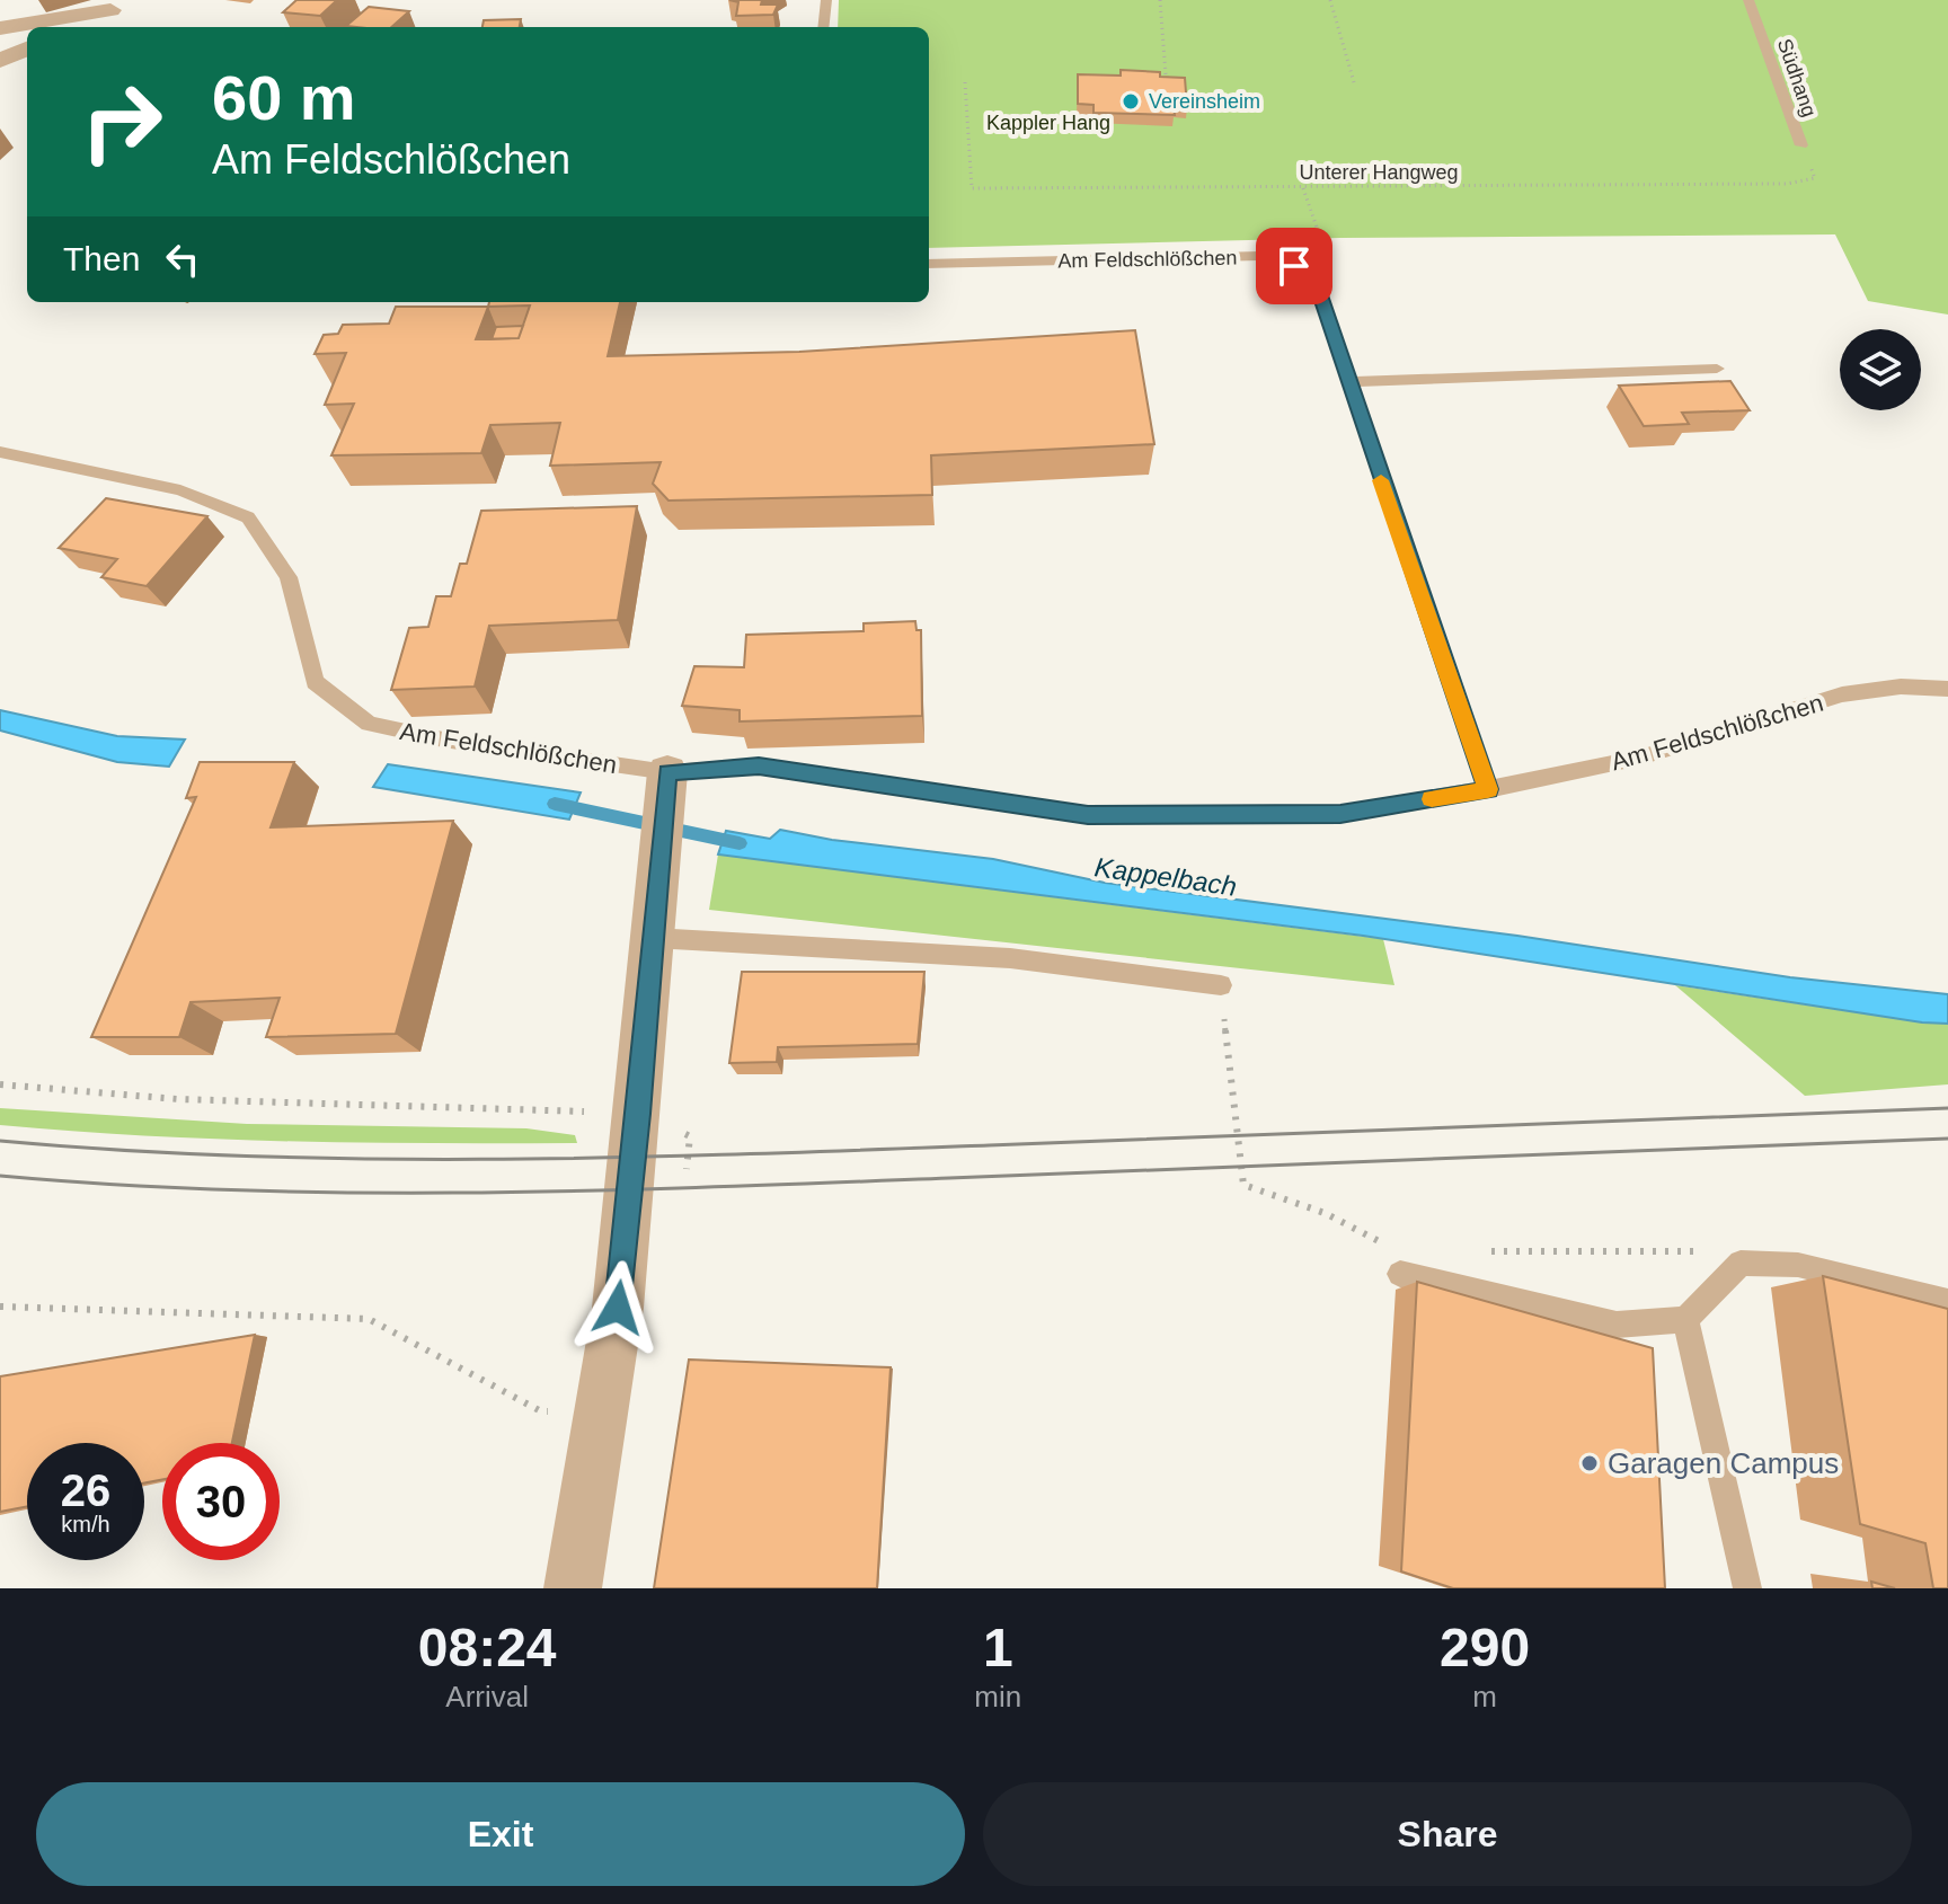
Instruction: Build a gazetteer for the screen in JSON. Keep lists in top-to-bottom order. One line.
{"streets":{"lane":["Südhang","Am Feldschlößchen"],"path":["Unterer Hangweg"]},"water":["Kappelbach"],"parks":["Kappler Hang"],"places":["Vereinsheim","Garagen Campus"],"page":{"turn":["60 m","Am Feldschlößchen"],"then":"Then","speed":"26 km/h","limit":"30","eta":["08:24","Arrival","1","min","290","m"],"buttons":["Exit","Share"]}}
